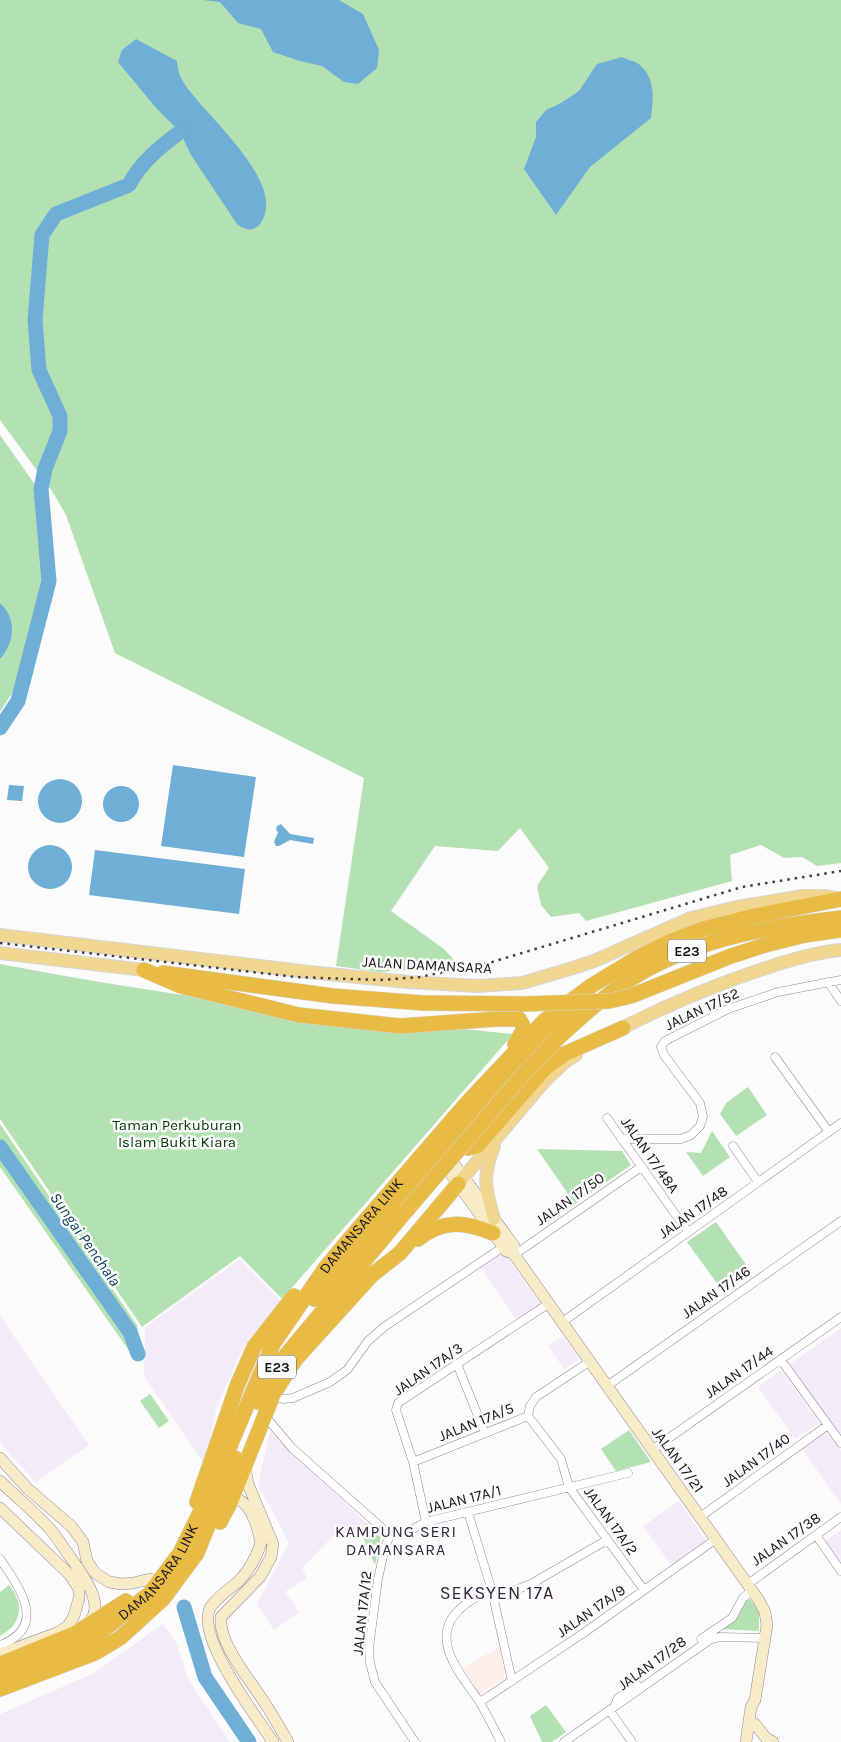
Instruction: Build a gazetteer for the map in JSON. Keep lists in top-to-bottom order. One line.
{"streets":{"highway":["E23","DAMANSARA LINK"],"main road":["JALAN DAMANSARA","JALAN 17/21"],"street":["JALAN 17/52","JALAN 17/48A","JALAN 17/50","JALAN 17/48","JALAN 17/46","JALAN 17A/3","JALAN 17/44","JALAN 17A/5","JALAN 17/40","JALAN 17A/1","JALAN 17A/2","JALAN 17/38","JALAN 17A/9","JALAN 17A/12","JALAN 17/28"]},"crossings":[["JALAN DAMANSARA","DAMANSARA LINK"],["JALAN 17/52","JALAN 17/48A"],["JALAN 17/48A","JALAN 17/50"],["JALAN 17/48A","JALAN 17/48"],["JALAN 17/50","JALAN 17/21"],["JALAN 17/48","JALAN 17/21"],["JALAN 17/46","JALAN 17/21"],["JALAN 17A/3","JALAN 17A/5"],["JALAN 17A/3","JALAN 17/21"],["JALAN 17A/3","JALAN 17A/1"],["JALAN 17/44","JALAN 17/21"],["JALAN 17A/5","JALAN 17/21"],["JALAN 17A/5","JALAN 17A/2"],["JALAN 17/21","JALAN 17/40"],["JALAN 17/21","JALAN 17/38"],["JALAN 17/21","JALAN 17A/9"],["JALAN 17/21","JALAN 17/28"],["JALAN 17A/1","JALAN 17A/2"],["JALAN 17A/1","JALAN 17A/12"],["JALAN 17A/2","JALAN 17A/9"],["JALAN 17/38","JALAN 17/28"]],"districts":["KAMPUNG SERI DAMANSARA","SEKSYEN 17A"],"water":["Sungai Penchala"],"parks":["Taman Perkuburan Islam Bukit Kiara"]}
